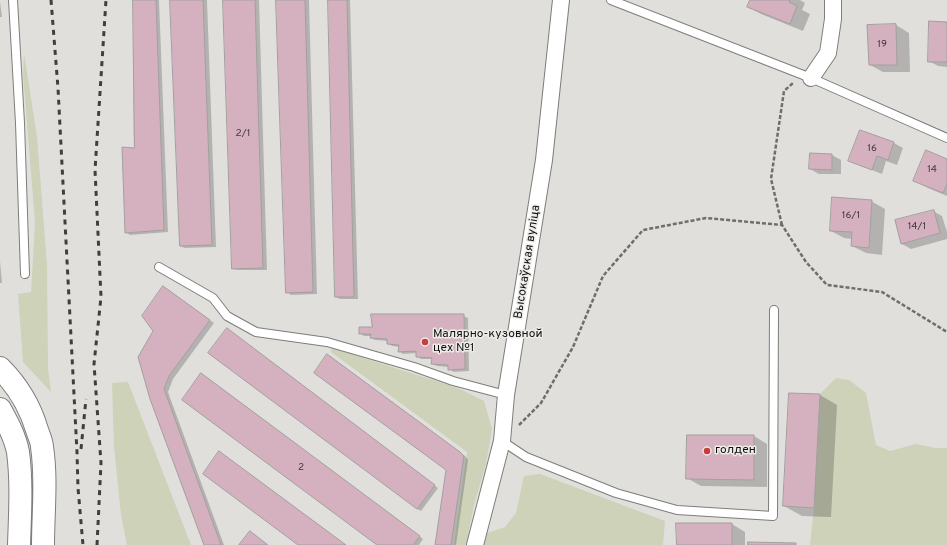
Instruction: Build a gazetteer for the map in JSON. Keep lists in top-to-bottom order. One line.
{"streets":{"street":["Высокаўская вуліца"]},"places":["Малярно-кузовной цех №1","голден"],"house_numbers":["19","2/1","16","14","16/1","14/1","2"]}
